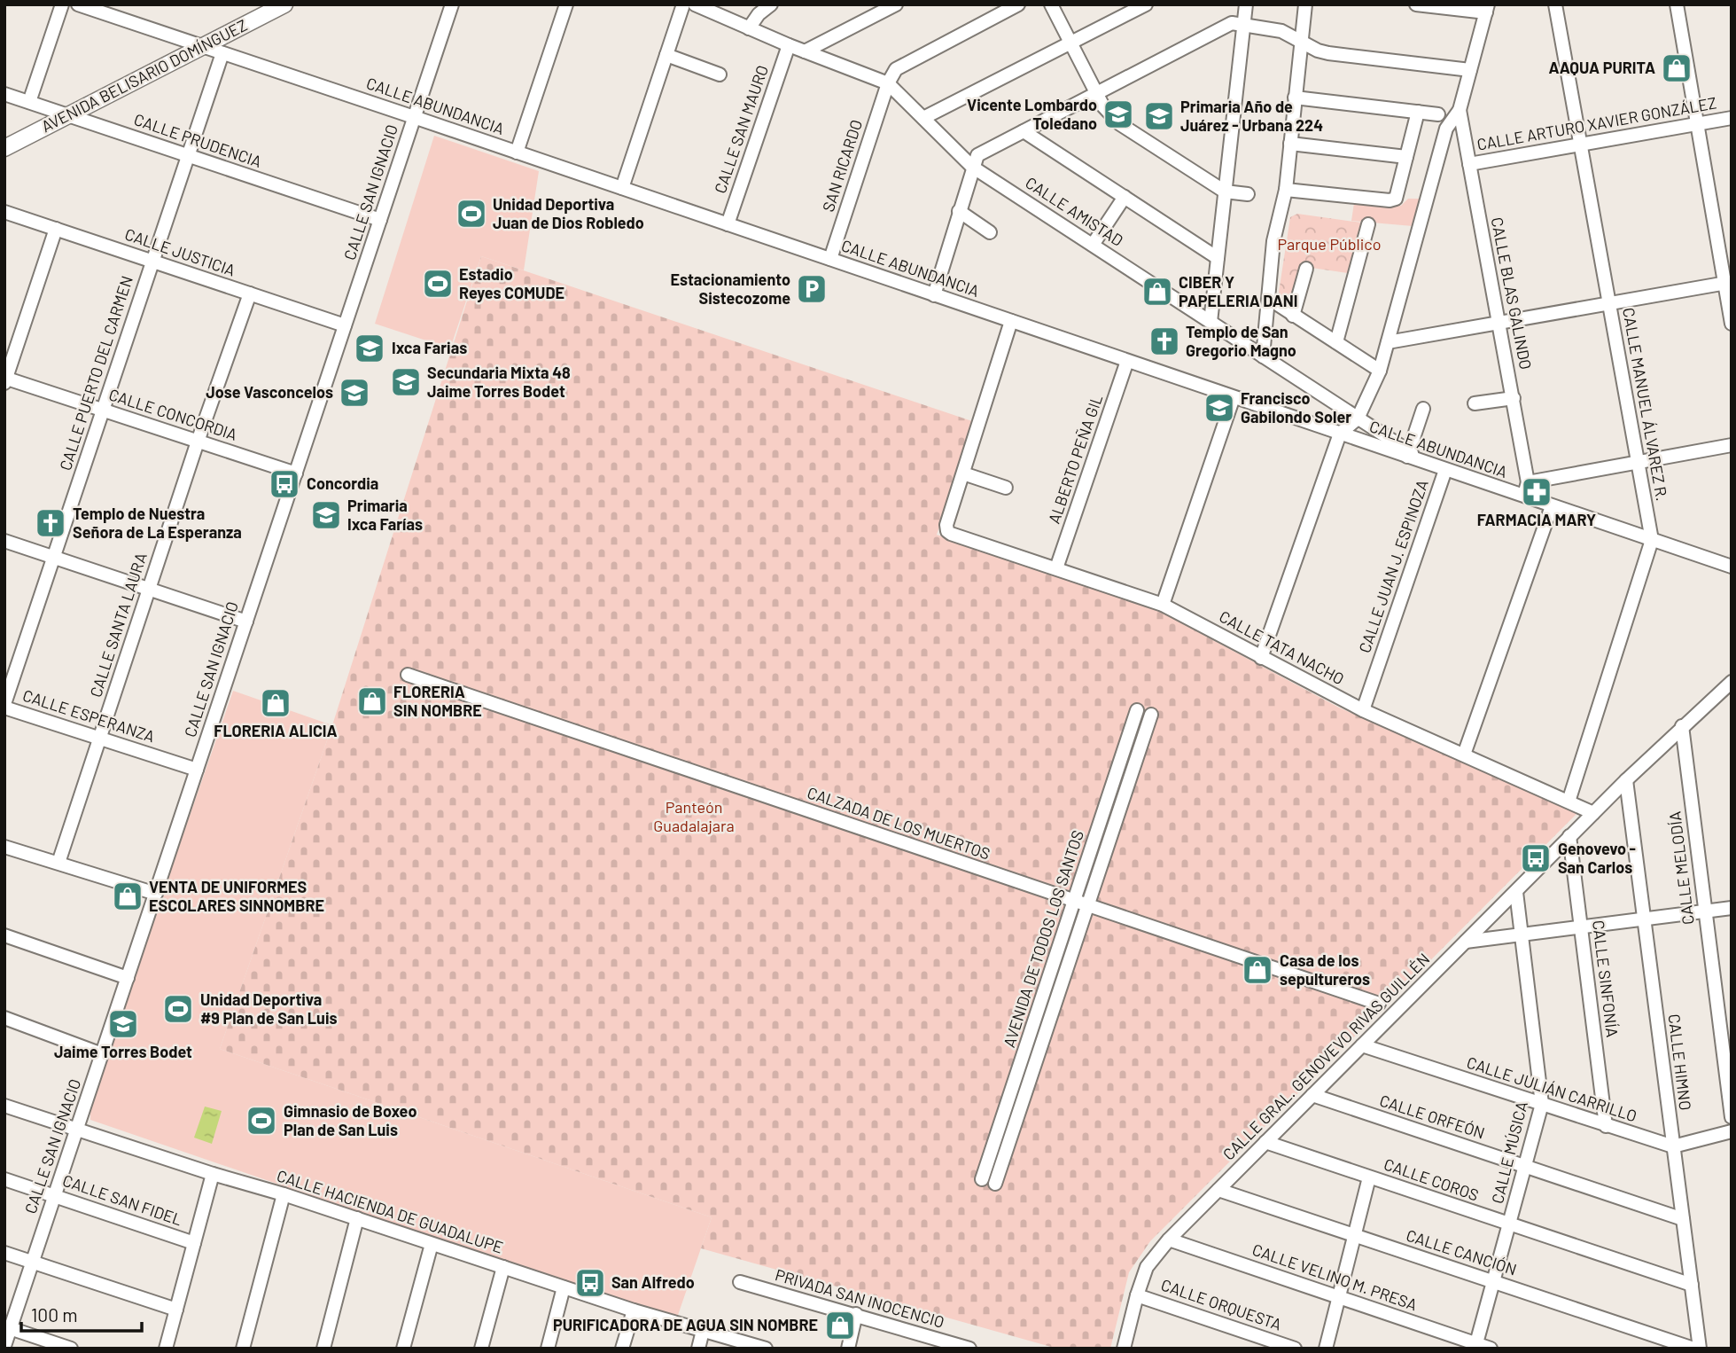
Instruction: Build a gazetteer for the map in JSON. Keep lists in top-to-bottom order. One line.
{"streets":{"main road":["AVENIDA BELISARIO DOMÍNGUEZ"],"street":["CALLE ABUNDANCIA","CALLE ARTURO XAVIER GONZÁLEZ","CALLE SAN MAURO","CALLE PRUDENCIA","SAN RICARDO","CALLE SAN IGNACIO","CALLE AMISTAD","CALLE JUSTICIA","CALLE BLAS GALINDO","CALLE PUERTO DEL CARMEN","CALLE MANUEL ÁLVAREZ R.","CALLE CONCORDIA","ALBERTO PEÑA GIL","CALLE JUAN J. ESPINOZA","CALLE SANTA LAURA","CALLE TATA NACHO","CALLE ESPERANZA","CALZADA DE LOS MUERTOS","CALLE MELODÍA","AVENIDA DE TODOS LOS SANTOS","CALLE SINFONÍA","CALLE GRAL. GENOVEVO RIVAS GUILLÉN","CALLE HIMNO","CALLE JULIÁN CARRILLO","CALLE ORFEÓN","CALLE MÚSICA","CALLE COROS","CALLE SAN FIDEL","CALLE HACIENDA DE GUADALUPE","CALLE CANCIÓN","CALLE VELINO M. PRESA","PRIVADA SAN INOCENCIO","CALLE ORQUESTA"]},"crossings":[["AVENIDA BELISARIO DOMÍNGUEZ","CALLE ABUNDANCIA"],["AVENIDA BELISARIO DOMÍNGUEZ","CALLE PRUDENCIA"],["CALLE ABUNDANCIA","CALLE SAN MAURO"],["CALLE ABUNDANCIA","SAN RICARDO"],["CALLE ABUNDANCIA","CALLE SAN IGNACIO"],["CALLE ABUNDANCIA","CALLE AMISTAD"],["CALLE ABUNDANCIA","CALLE PUERTO DEL CARMEN"],["CALLE ABUNDANCIA","CALLE MANUEL ÁLVAREZ R."],["CALLE ABUNDANCIA","ALBERTO PEÑA GIL"],["CALLE ABUNDANCIA","CALLE JUAN J. ESPINOZA"],["CALLE ARTURO XAVIER GONZÁLEZ","CALLE BLAS GALINDO"],["CALLE ARTURO XAVIER GONZÁLEZ","CALLE MANUEL ÁLVAREZ R."],["CALLE SAN MAURO","CALLE AMISTAD"],["CALLE PRUDENCIA","CALLE SAN IGNACIO"],["CALLE PRUDENCIA","CALLE PUERTO DEL CARMEN"],["SAN RICARDO","CALLE AMISTAD"],["CALLE SAN IGNACIO","CALLE JUSTICIA"],["CALLE SAN IGNACIO","CALLE CONCORDIA"],["CALLE SAN IGNACIO","CALLE ESPERANZA"],["CALLE SAN IGNACIO","CALLE SAN FIDEL"],["CALLE SAN IGNACIO","CALLE HACIENDA DE GUADALUPE"],["CALLE JUSTICIA","CALLE PUERTO DEL CARMEN"],["CALLE JUSTICIA","CALLE SANTA LAURA"],["CALLE PUERTO DEL CARMEN","CALLE CONCORDIA"],["CALLE PUERTO DEL CARMEN","CALLE ESPERANZA"],["CALLE MANUEL ÁLVAREZ R.","CALLE TATA NACHO"],["CALLE CONCORDIA","CALLE SANTA LAURA"],["ALBERTO PEÑA GIL","CALLE TATA NACHO"],["CALLE JUAN J. ESPINOZA","CALLE TATA NACHO"],["CALLE SANTA LAURA","CALLE ESPERANZA"],["CALLE TATA NACHO","CALLE GRAL. GENOVEVO RIVAS GUILLÉN"],["CALZADA DE LOS MUERTOS","AVENIDA DE TODOS LOS SANTOS"],["CALLE MELODÍA","CALLE GRAL. GENOVEVO RIVAS GUILLÉN"],["CALLE SINFONÍA","CALLE GRAL. GENOVEVO RIVAS GUILLÉN"],["CALLE SINFONÍA","CALLE JULIÁN CARRILLO"],["CALLE GRAL. GENOVEVO RIVAS GUILLÉN","CALLE HIMNO"],["CALLE GRAL. GENOVEVO RIVAS GUILLÉN","CALLE JULIÁN CARRILLO"],["CALLE GRAL. GENOVEVO RIVAS GUILLÉN","CALLE ORFEÓN"],["CALLE GRAL. GENOVEVO RIVAS GUILLÉN","CALLE MÚSICA"],["CALLE GRAL. GENOVEVO RIVAS GUILLÉN","CALLE COROS"],["CALLE GRAL. GENOVEVO RIVAS GUILLÉN","CALLE CANCIÓN"],["CALLE GRAL. GENOVEVO RIVAS GUILLÉN","CALLE VELINO M. PRESA"],["CALLE GRAL. GENOVEVO RIVAS GUILLÉN","CALLE ORQUESTA"],["CALLE HIMNO","CALLE JULIÁN CARRILLO"],["CALLE HIMNO","CALLE ORFEÓN"],["CALLE HIMNO","CALLE COROS"],["CALLE JULIÁN CARRILLO","CALLE MÚSICA"],["CALLE ORFEÓN","CALLE MÚSICA"],["CALLE MÚSICA","CALLE COROS"],["CALLE MÚSICA","CALLE CANCIÓN"],["CALLE MÚSICA","CALLE VELINO M. PRESA"]],"parks":["Parque Público","Panteón Guadalajara"],"places":{"shop":["AAQUA PURITA","CIBER Y PAPELERIA DANI","FLORERIA SIN NOMBRE","FLORERIA ALICIA","VENTA DE UNIFORMES ESCOLARES SINNOMBRE","Casa de los sepultureros","PURIFICADORA DE AGUA SIN NOMBRE"],"school or university":["Vicente Lombardo Toledano","Primaria Año de Juárez - Urbana 224","Ixca Farias","Secundaria Mixta 48 Jaime Torres Bodet","Jose Vasconcelos","Francisco Gabilondo Soler","Primaria Ixca Farías","Jaime Torres Bodet"],"sports":["Unidad Deportiva Juan de Dios Robledo","Estadio Reyes COMUDE","Unidad Deportiva #9 Plan de San Luis","Gimnasio de Boxeo Plan de San Luis"],"parking":["Estacionamiento Sistecozome"],"church":["Templo de San Gregorio Magno","Templo de Nuestra Señora de La Esperanza"],"bus stop":["Concordia","Genovevo - San Carlos","San Alfredo"],"pharmacy":["FARMACIA MARY"]},"scale_bar":"100 m"}
